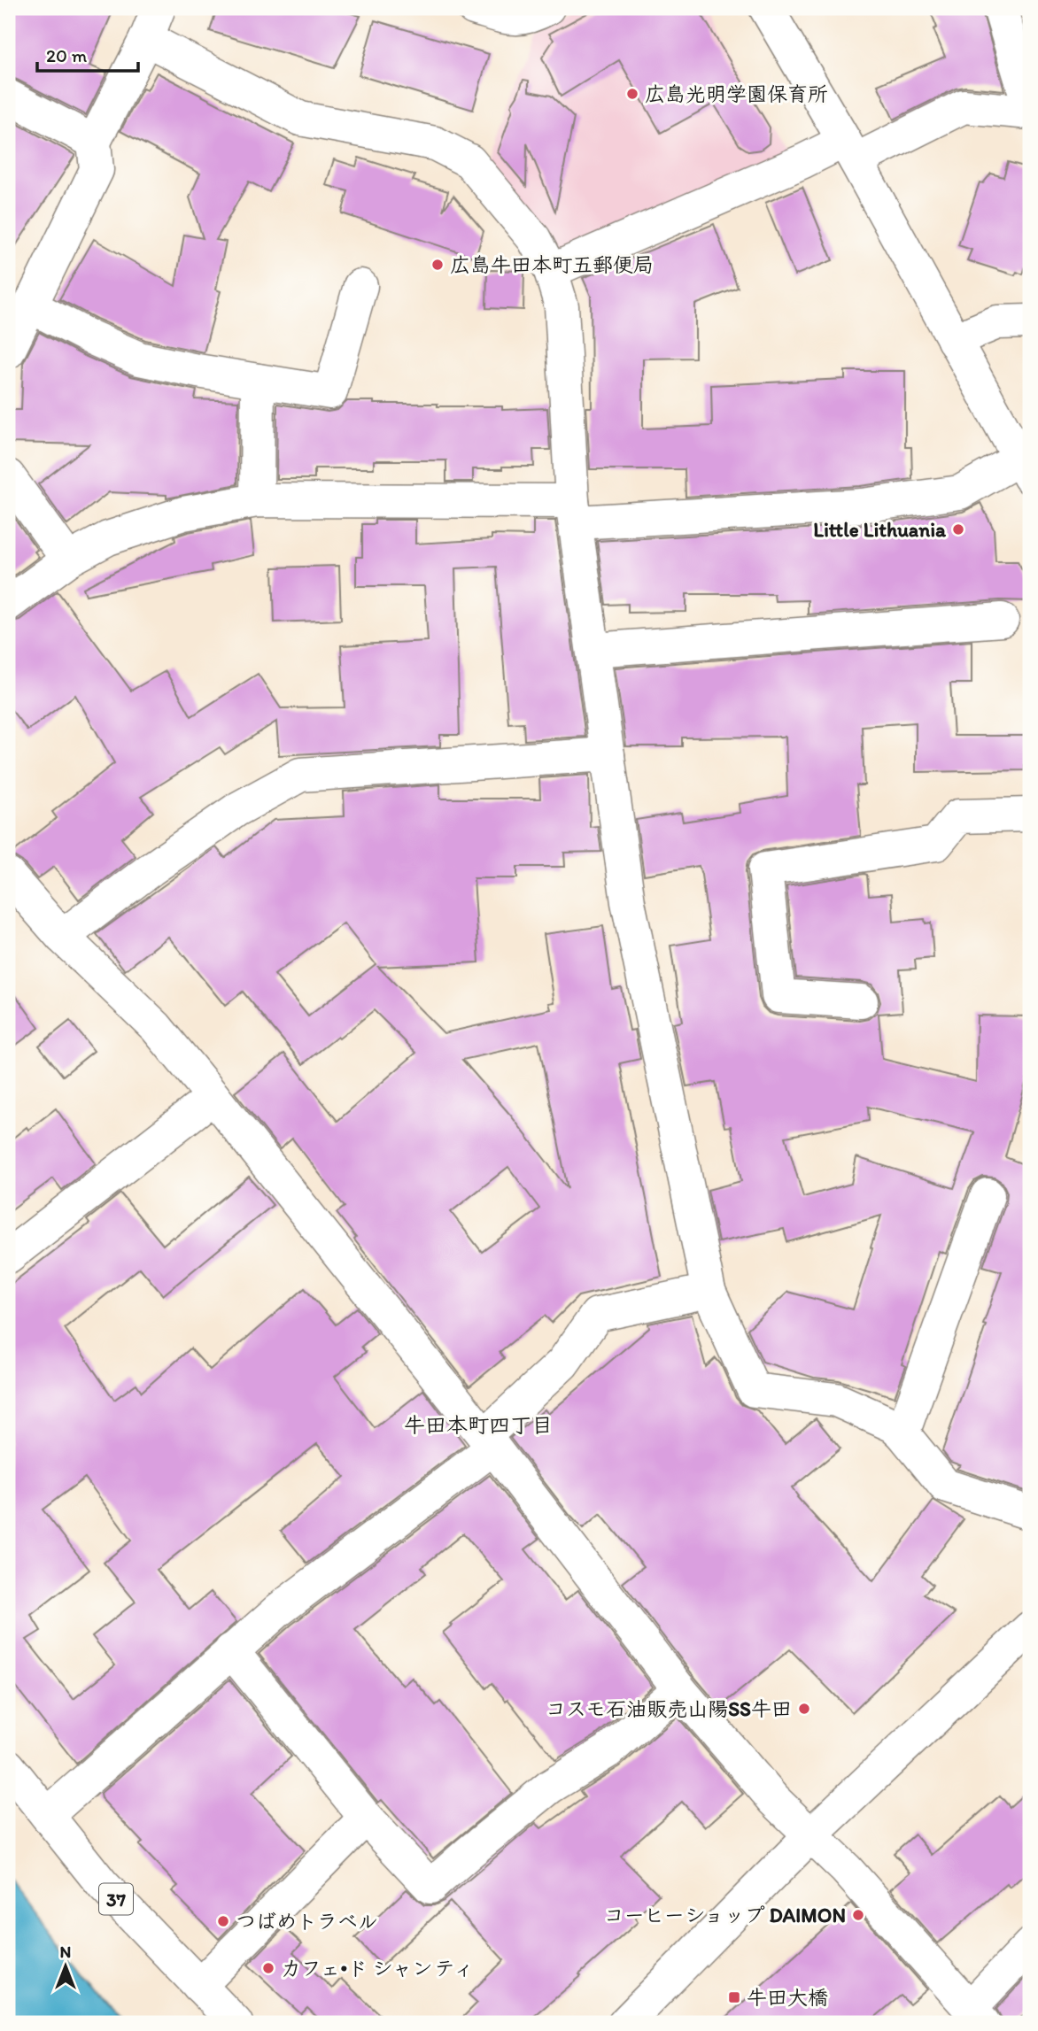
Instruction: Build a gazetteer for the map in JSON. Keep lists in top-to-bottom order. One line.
{"streets":{"street":["37"]},"districts":["牛田本町四丁目"],"places":{"other":["広島光明学園保育所","広島牛田本町五郵便局","Little Lithuania","コスモ石油販売山陽SS牛田","コーヒーショップ DAIMON","つばめトラベル","カフェ•ド シャンティ"],"transit":["牛田大橋"]},"scale_bar":"20 m","north":"top"}
